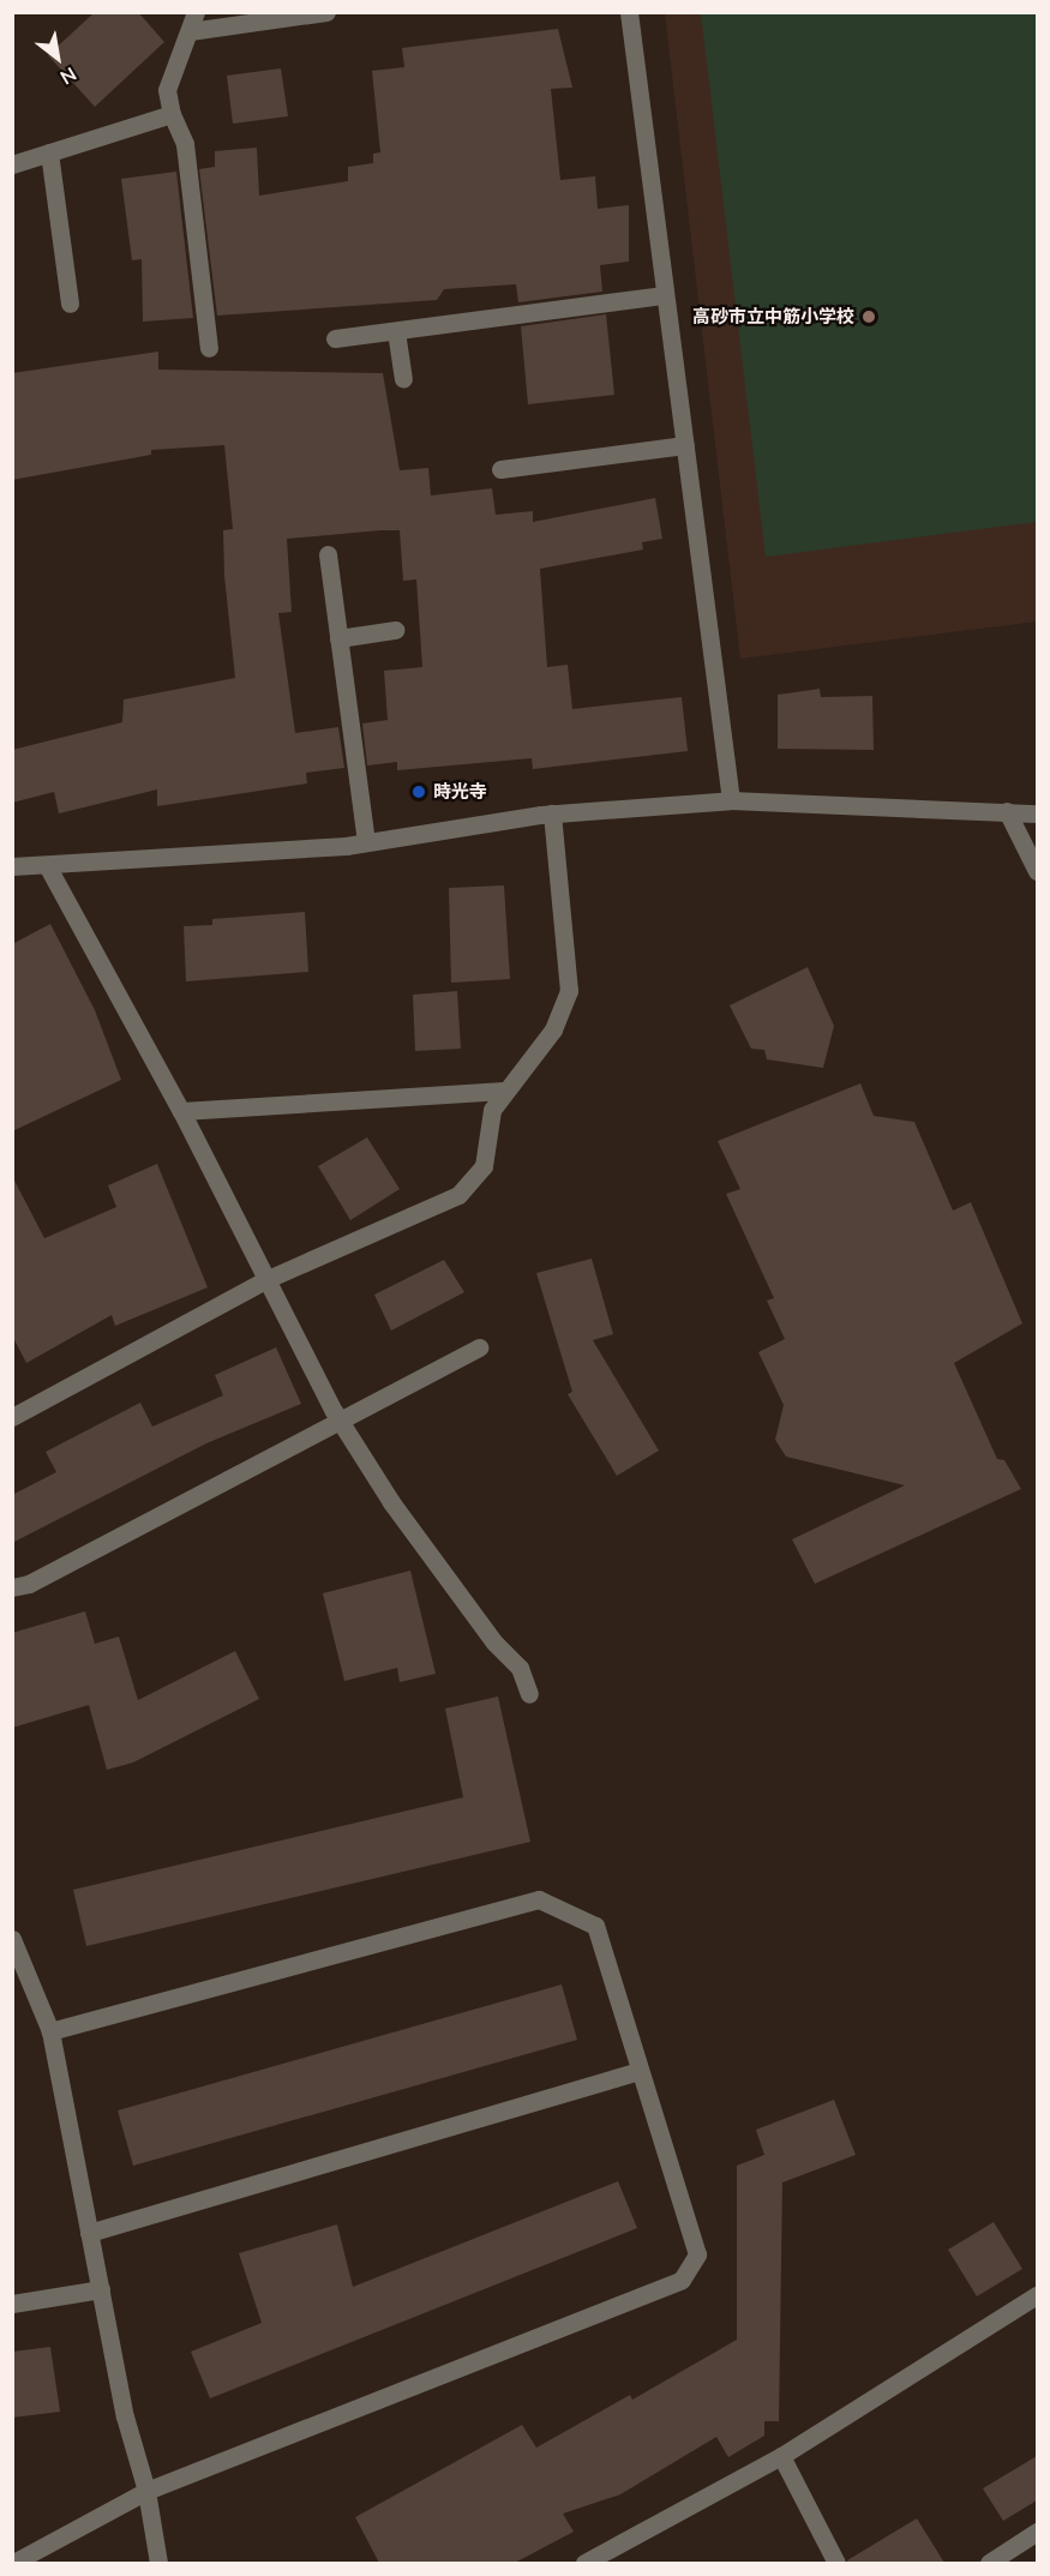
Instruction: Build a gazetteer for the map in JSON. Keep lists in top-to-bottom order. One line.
{"places":["高砂市立中筋小学校","時光寺"],"north":"bottom right"}
